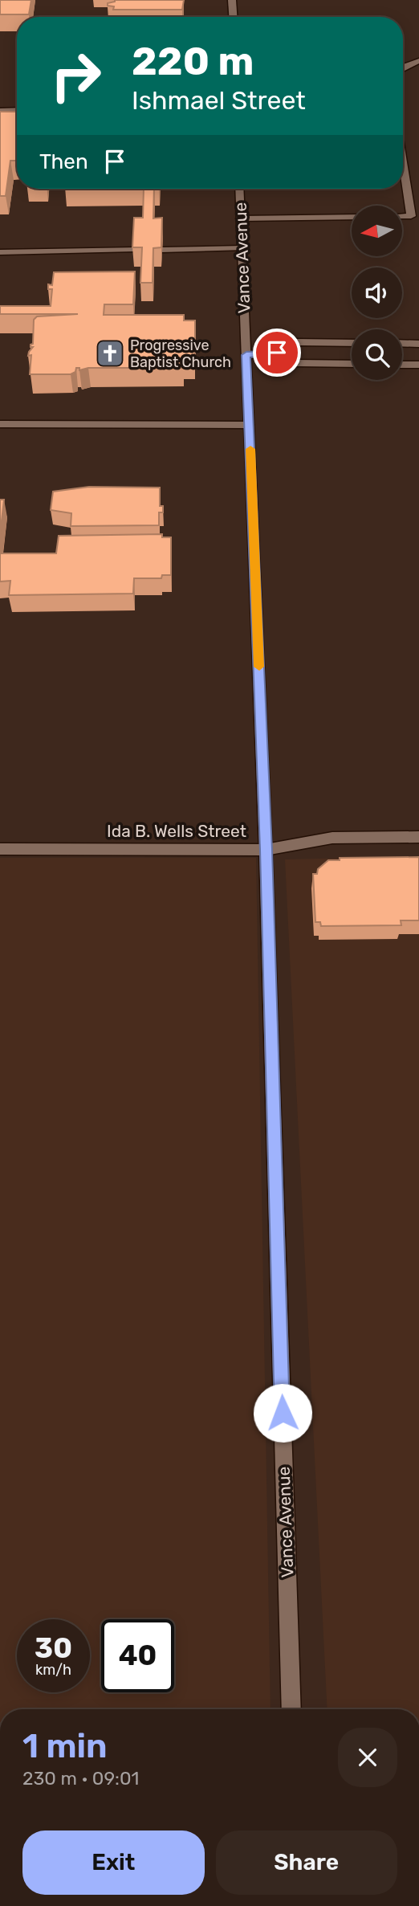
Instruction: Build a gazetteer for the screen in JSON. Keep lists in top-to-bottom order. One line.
{"streets":{"street":["Vance Avenue","Ida B. Wells Street"]},"crossings":[["Vance Avenue","Ida B. Wells Street"]],"places":{"church":["Progressive Baptist Church"]},"north":"left","page":{"turn":["220 m","Ishmael Street"],"then":"Then","speed":"30 km/h","limit":"40","heading":["1 min","230 m · 09:01"],"buttons":["Exit","Share"]}}
